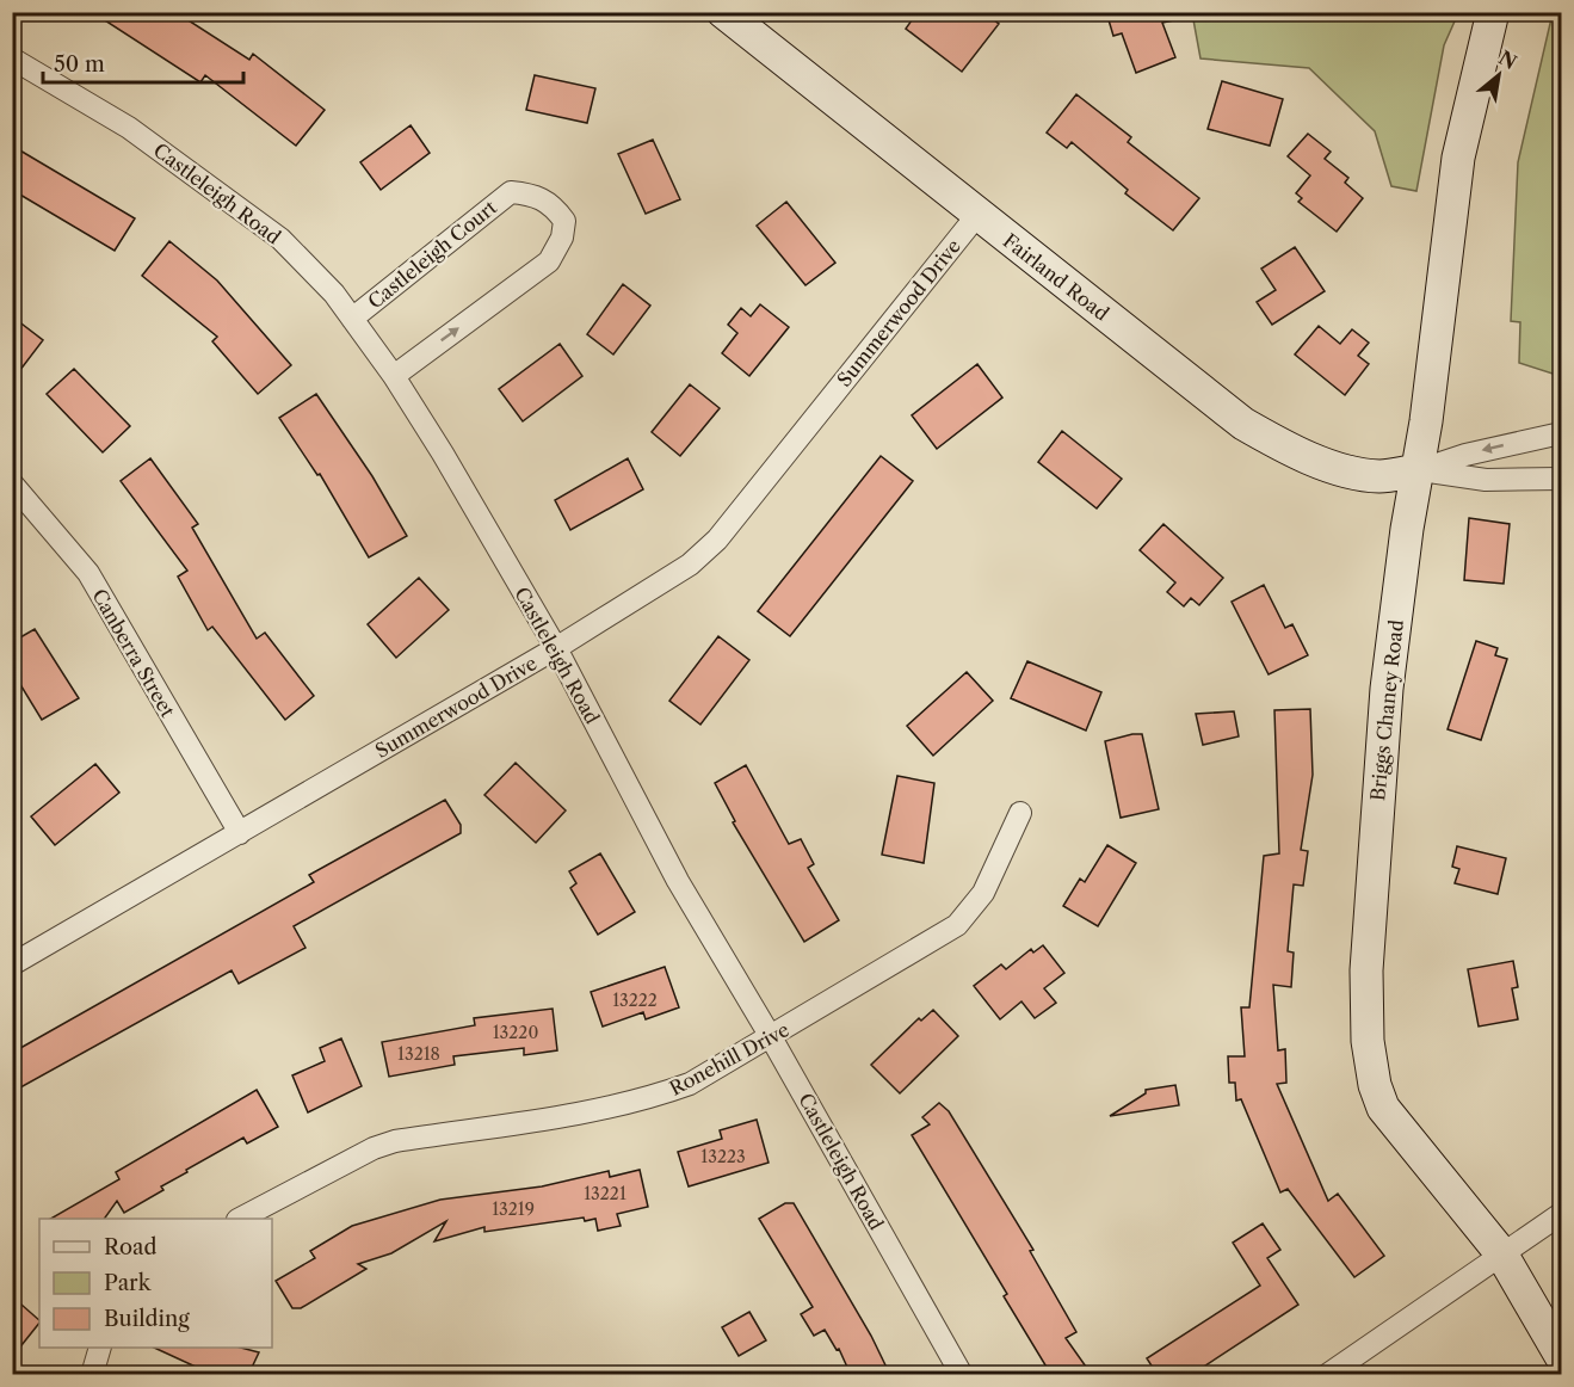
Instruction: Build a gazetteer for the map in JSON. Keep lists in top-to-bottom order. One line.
{"streets":{"main road":["Fairland Road","Briggs Chaney Road"],"street":["Castleleigh Road","Castleleigh Court","Summerwood Drive","Canberra Street","Ronehill Drive"]},"crossings":[["Castleleigh Road","Castleleigh Court"],["Castleleigh Road","Summerwood Drive"],["Castleleigh Road","Ronehill Drive"],["Fairland Road","Summerwood Drive"],["Fairland Road","Briggs Chaney Road"],["Summerwood Drive","Canberra Street"]],"house_numbers":["13222","13220","13218","13223","13221","13219"],"legend":["Road","Park","Building"],"scale_bar":"50 m","north":"top right"}
